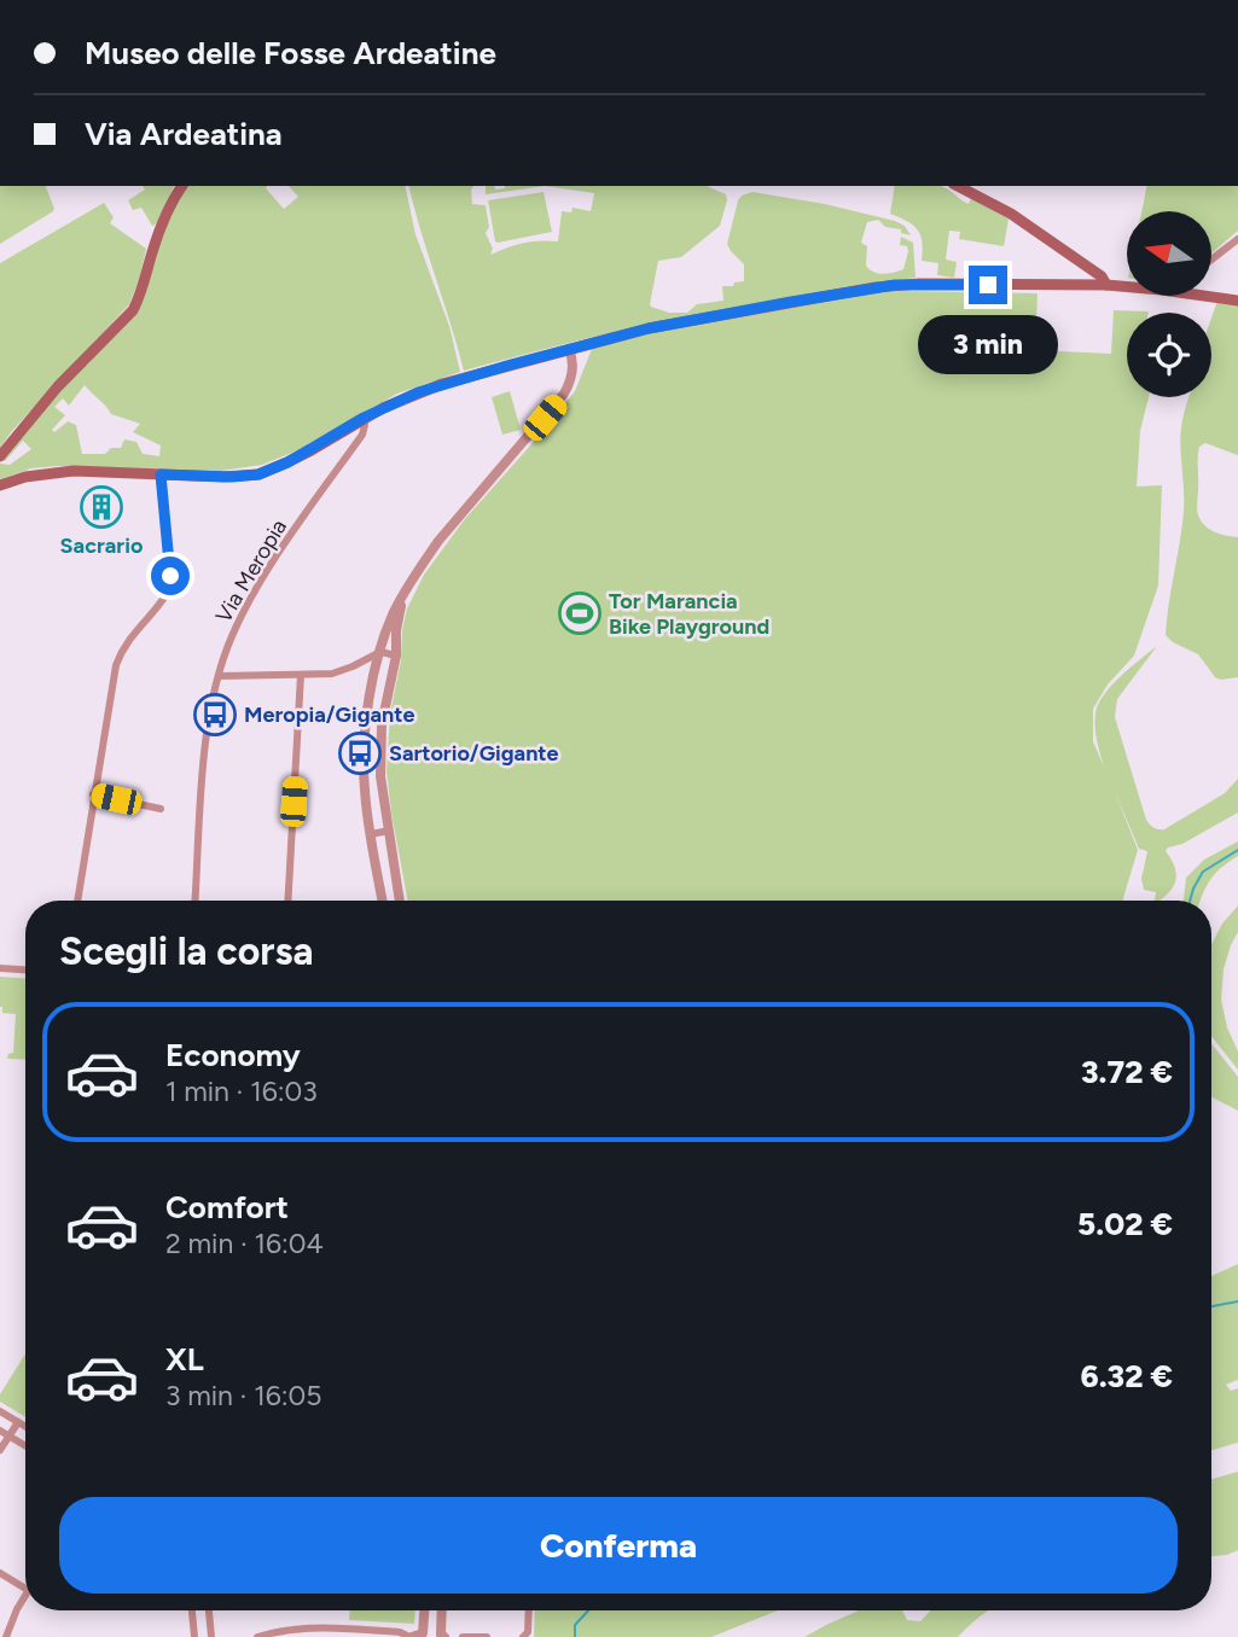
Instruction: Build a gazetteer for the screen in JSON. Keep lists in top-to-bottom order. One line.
{"streets":{"street":["Via Meropia"]},"places":{"building":["Sacrario"],"sports":["Tor Marancia Bike Playground"],"bus stop":["Meropia/Gigante","Sartorio/Gigante"]},"north":"left","page":{"banner":["Museo delle Fosse Ardeatine","Via Ardeatina"],"bubble":"3 min","heading":"Scegli la corsa","list":[{"name":"Economy","note":"1 min · 16:03","value":"3.72 €"},{"name":"Comfort","note":"2 min · 16:04","value":"5.02 €"},{"name":"XL","note":"3 min · 16:05","value":"6.32 €"}],"buttons":"Conferma"}}
